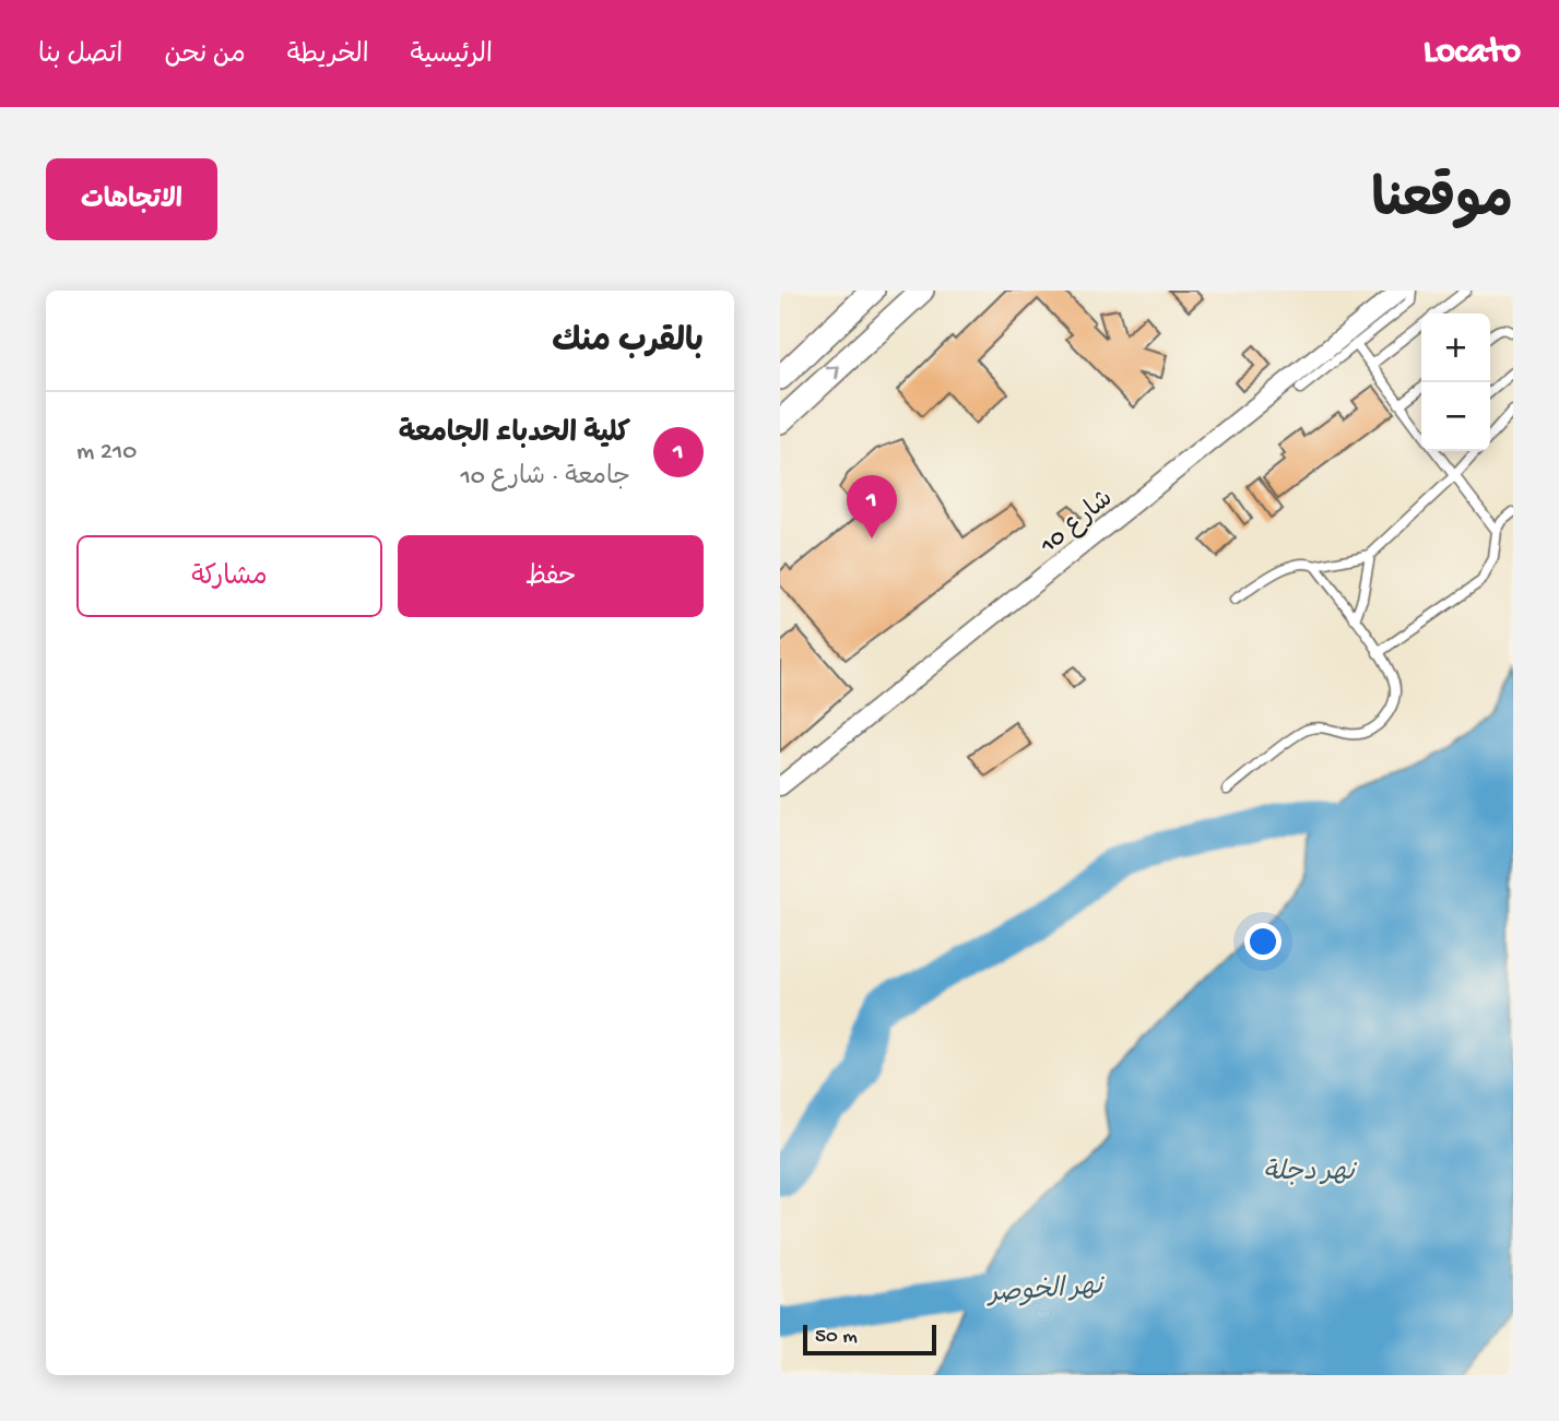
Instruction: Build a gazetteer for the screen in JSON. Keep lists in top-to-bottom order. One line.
{"streets":{"street":["شارع 10"]},"water":["نهر دجلة","نهر الخوصر"],"scale_bar":"50 m","page":{"header":"Locato","nav":["الرئيسية","الخريطة","من نحن","اتصل بنا"],"title":"موقعنا","buttons":["الاتجاهات",["حفظ","مشاركة"]],"heading":"بالقرب منك","map_buttons":["+","−"],"list":[{"mark":"1","name":"كلية الحدباء الجامعة","note":"جامعة · شارع 10","value":"210 m"}],"pins":"1","scale":"50 m"}}
